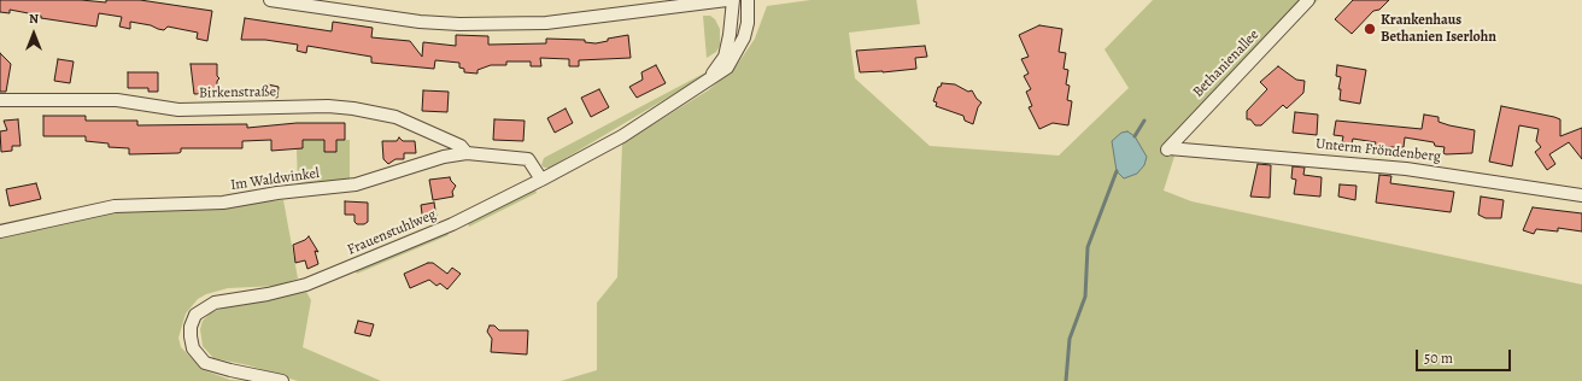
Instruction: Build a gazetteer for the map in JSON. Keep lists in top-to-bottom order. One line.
{"streets":{"street":["Bethanienallee","Birkenstraße","Unterm Fröndenberg","Im Waldwinkel","Frauenstuhlweg"]},"crossings":[["Bethanienallee","Unterm Fröndenberg"],["Birkenstraße","Im Waldwinkel"],["Im Waldwinkel","Frauenstuhlweg"]],"places":["Krankenhaus Bethanien Iserlohn"],"scale_bar":"50 m","north":"top"}
